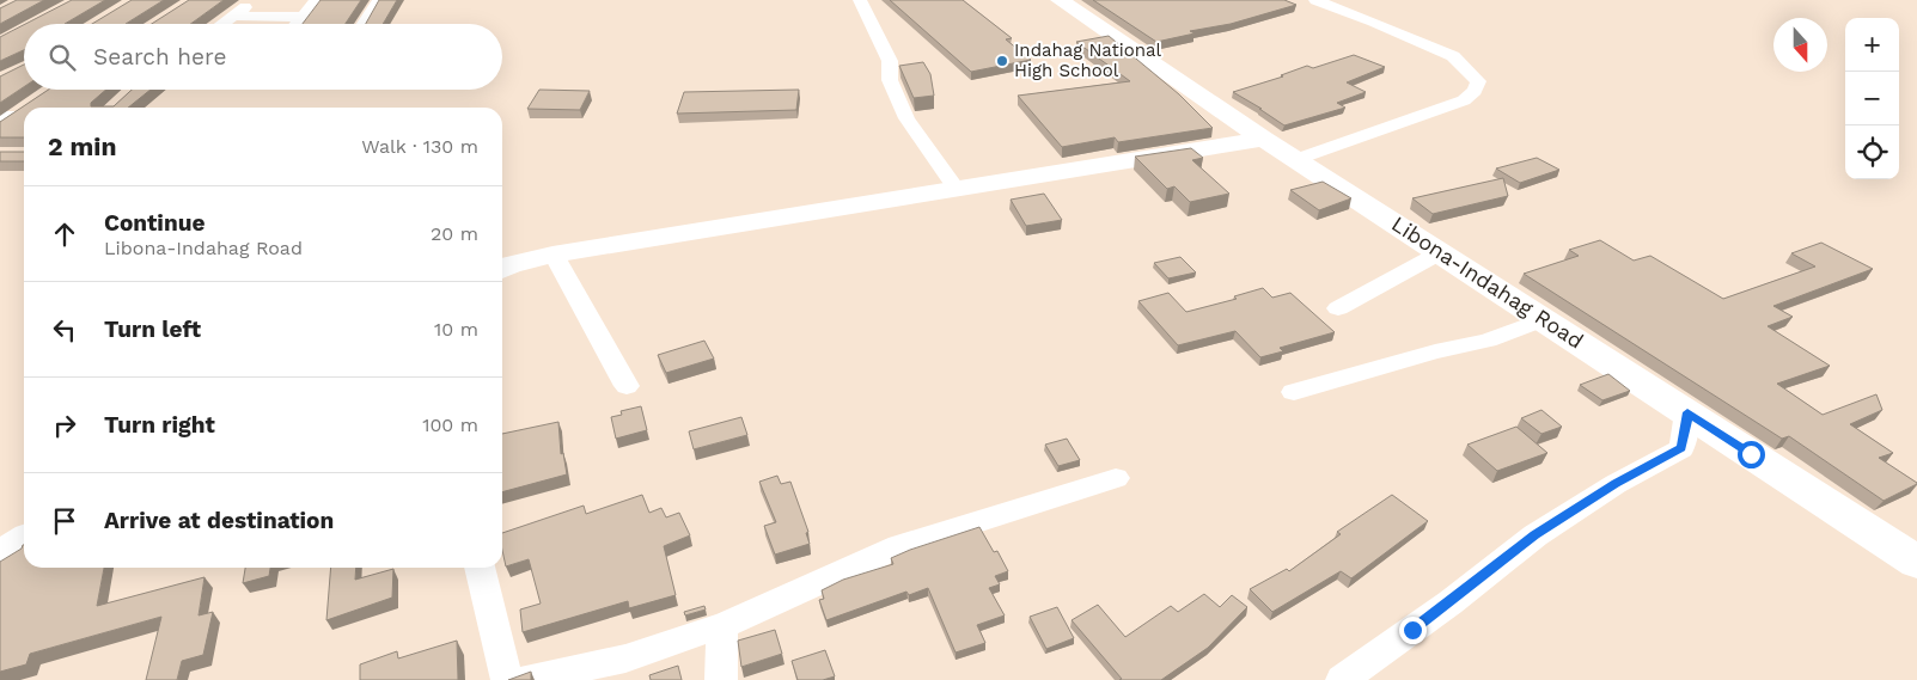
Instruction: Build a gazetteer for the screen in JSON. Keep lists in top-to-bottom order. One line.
{"streets":{"main road":["Libona-Indahag Road"]},"places":["Indahag National High School"],"north":"bottom","page":{"map_buttons":["+","−"],"search":"Search here","heading":["2 min","Walk · 130 m"],"list":[["Continue","Libona-Indahag Road","20 m"],["Turn left","10 m"],["Turn right","100 m"],"Arrive at destination"]}}
